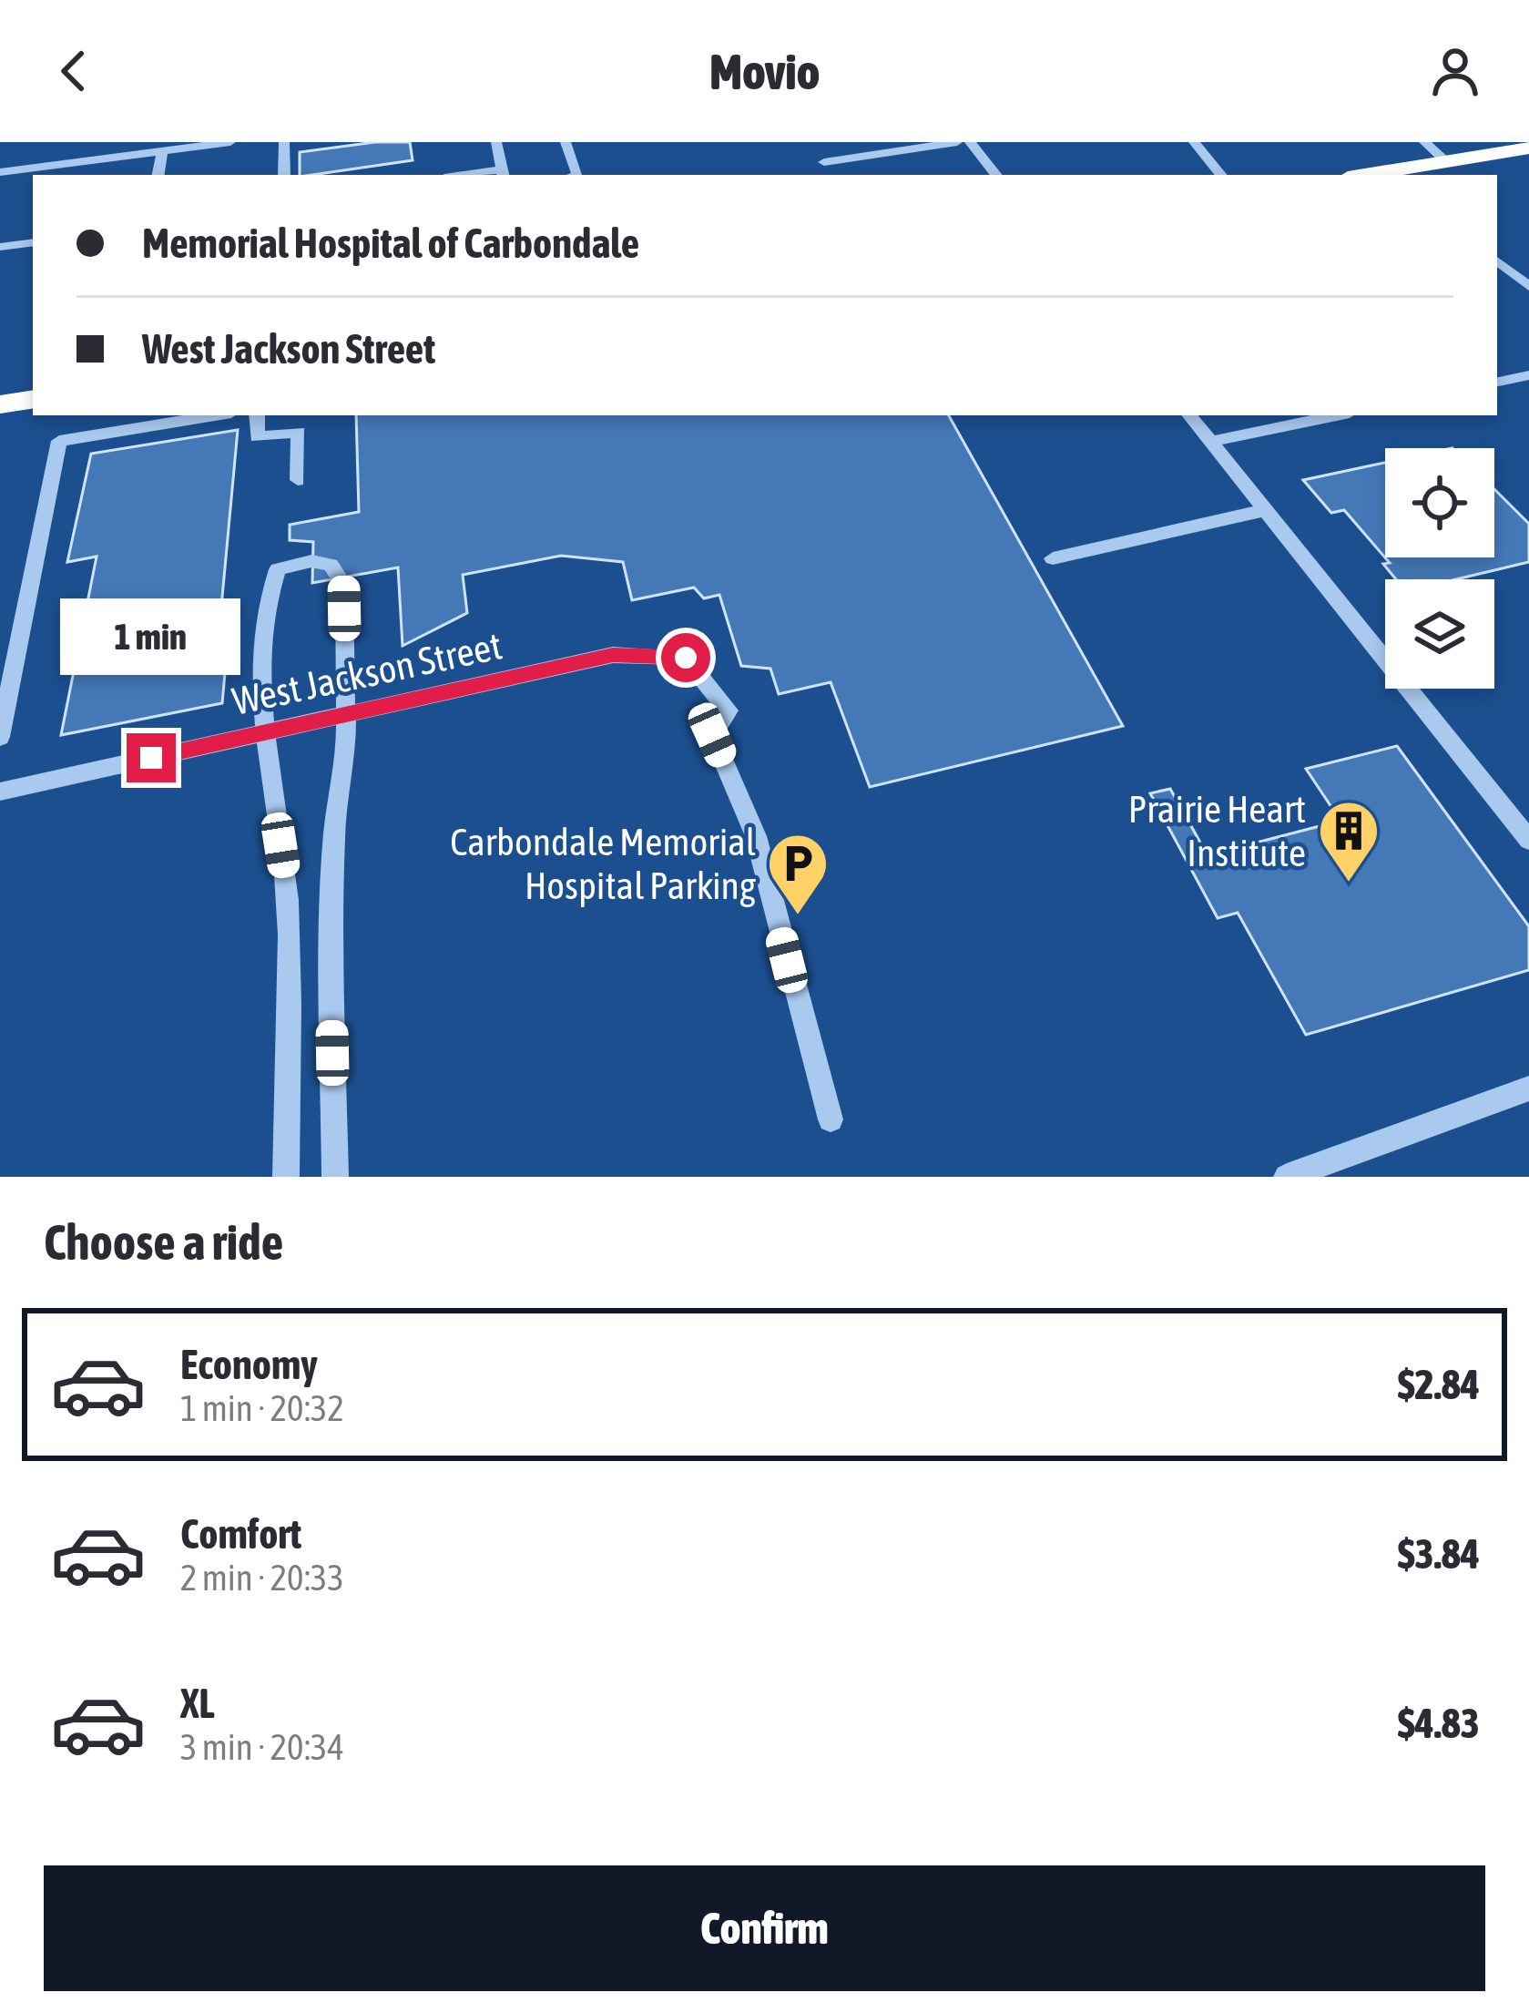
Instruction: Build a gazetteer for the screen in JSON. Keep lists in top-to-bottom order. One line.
{"streets":{"street":["West Jackson Street"]},"places":{"building":["Prairie Heart Institute"],"parking":["Carbondale Memorial Hospital Parking"]},"page":{"header":"Movio","banner":["Memorial Hospital of Carbondale","West Jackson Street"],"bubble":"1 min","heading":"Choose a ride","list":[{"name":"Economy","note":"1 min · 20:32","value":"$2.84"},{"name":"Comfort","note":"2 min · 20:33","value":"$3.84"},{"name":"XL","note":"3 min · 20:34","value":"$4.83"}],"buttons":"Confirm"}}
